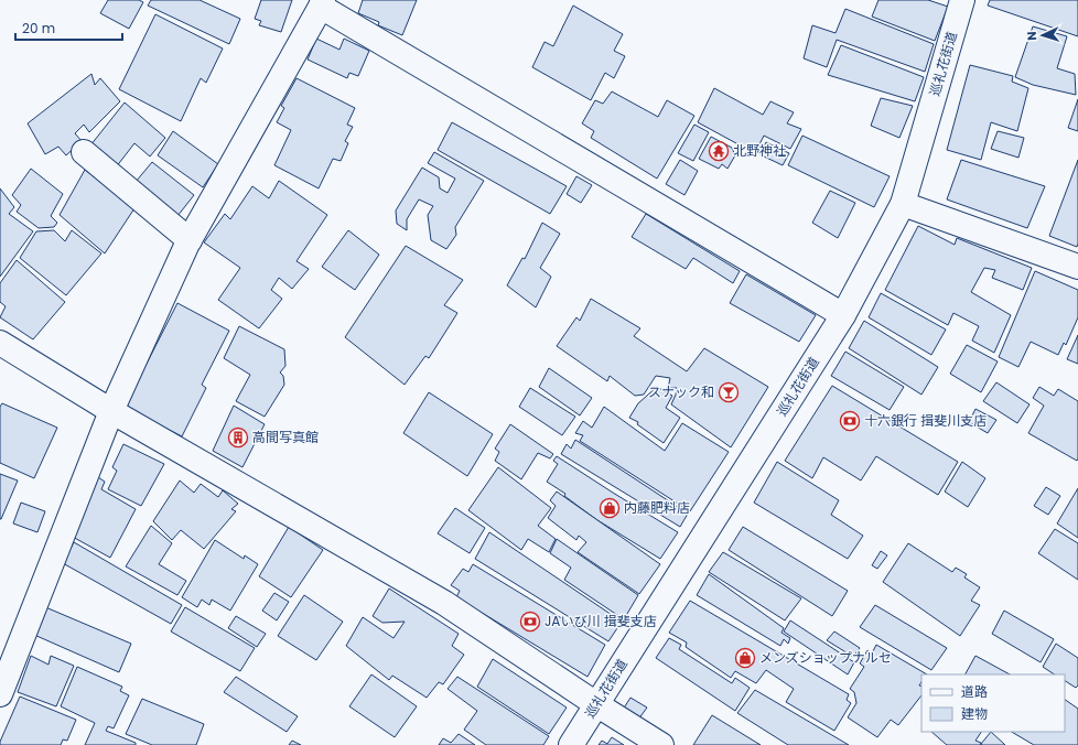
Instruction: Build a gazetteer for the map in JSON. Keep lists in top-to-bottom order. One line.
{"streets":{"street":["巡礼花街道"]},"places":{"temple":["北野神社"],"bar":["スナック和"],"bank":["十六銀行 揖斐川支店","JAいび川 揖斐支店"],"building":["高間写真館"],"shop":["内藤肥料店","メンズショップナルセ"]},"legend":["道路","建物"],"scale_bar":"20 m","north":"left"}
